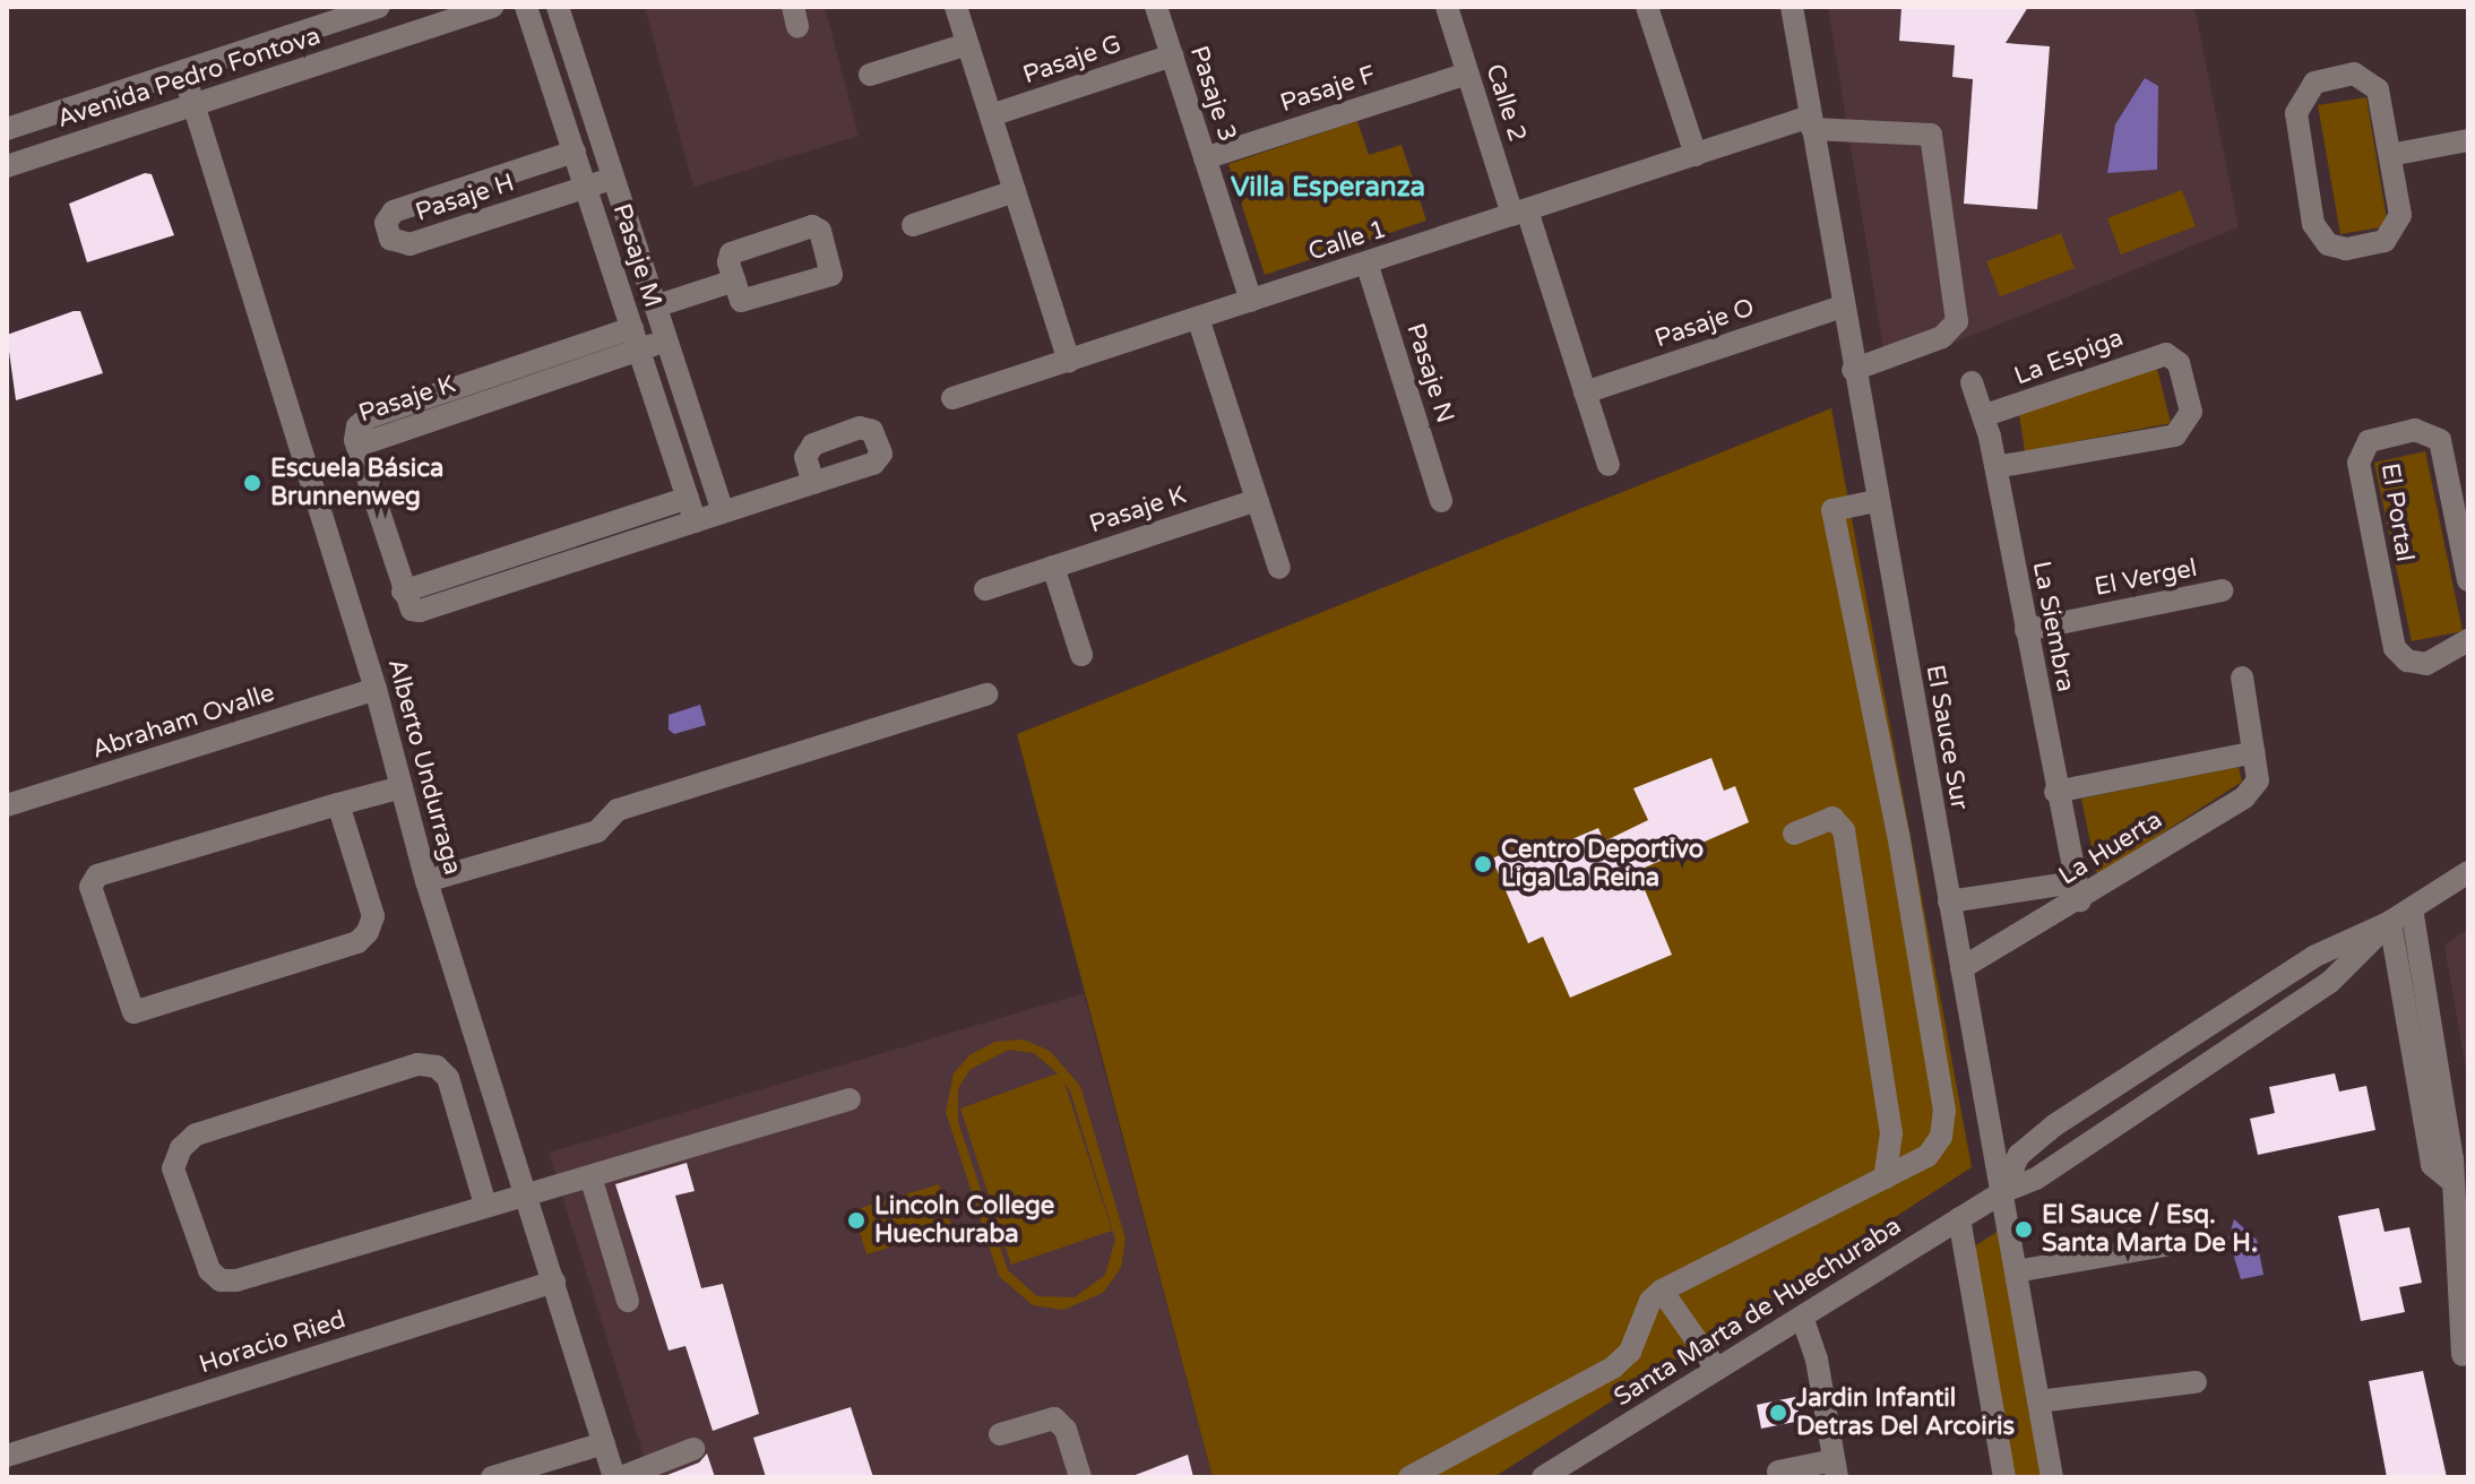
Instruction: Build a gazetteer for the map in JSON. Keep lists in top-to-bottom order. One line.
{"streets":{"street":["Pasaje G","Avenida Pedro Fontova","Pasaje F","Pasaje 3","Calle 2","Pasaje H","Calle 1","Pasaje M","Pasaje O","La Espiga","Pasaje N","Pasaje K","El Portal","El Vergel","La Siembra","Abraham Ovalle","El Sauce Sur","Alberto Undurraga","La Huerta","Santa Marta de Huechuraba","Horacio Ried"]},"crossings":[["Pasaje G","Pasaje 3"],["Avenida Pedro Fontova","Alberto Undurraga"],["Pasaje F","Pasaje 3"],["Pasaje F","Calle 2"],["Pasaje 3","Calle 1"],["Calle 2","Calle 1"],["Pasaje H","Pasaje M"],["Calle 1","Pasaje N"],["Calle 1","El Sauce Sur"],["Pasaje M","Pasaje K"],["Pasaje O","El Sauce Sur"],["La Espiga","La Siembra"],["El Vergel","La Siembra"],["La Siembra","La Huerta"],["Abraham Ovalle","Alberto Undurraga"],["El Sauce Sur","La Huerta"],["El Sauce Sur","Santa Marta de Huechuraba"],["Alberto Undurraga","Horacio Ried"]],"districts":["Villa Esperanza"],"places":["Escuela Básica Brunnenweg","Centro Deportivo Liga La Reina","Lincoln College Huechuraba","El Sauce / Esq. Santa Marta De H.","Jardin Infantil Detras Del Arcoiris"]}
